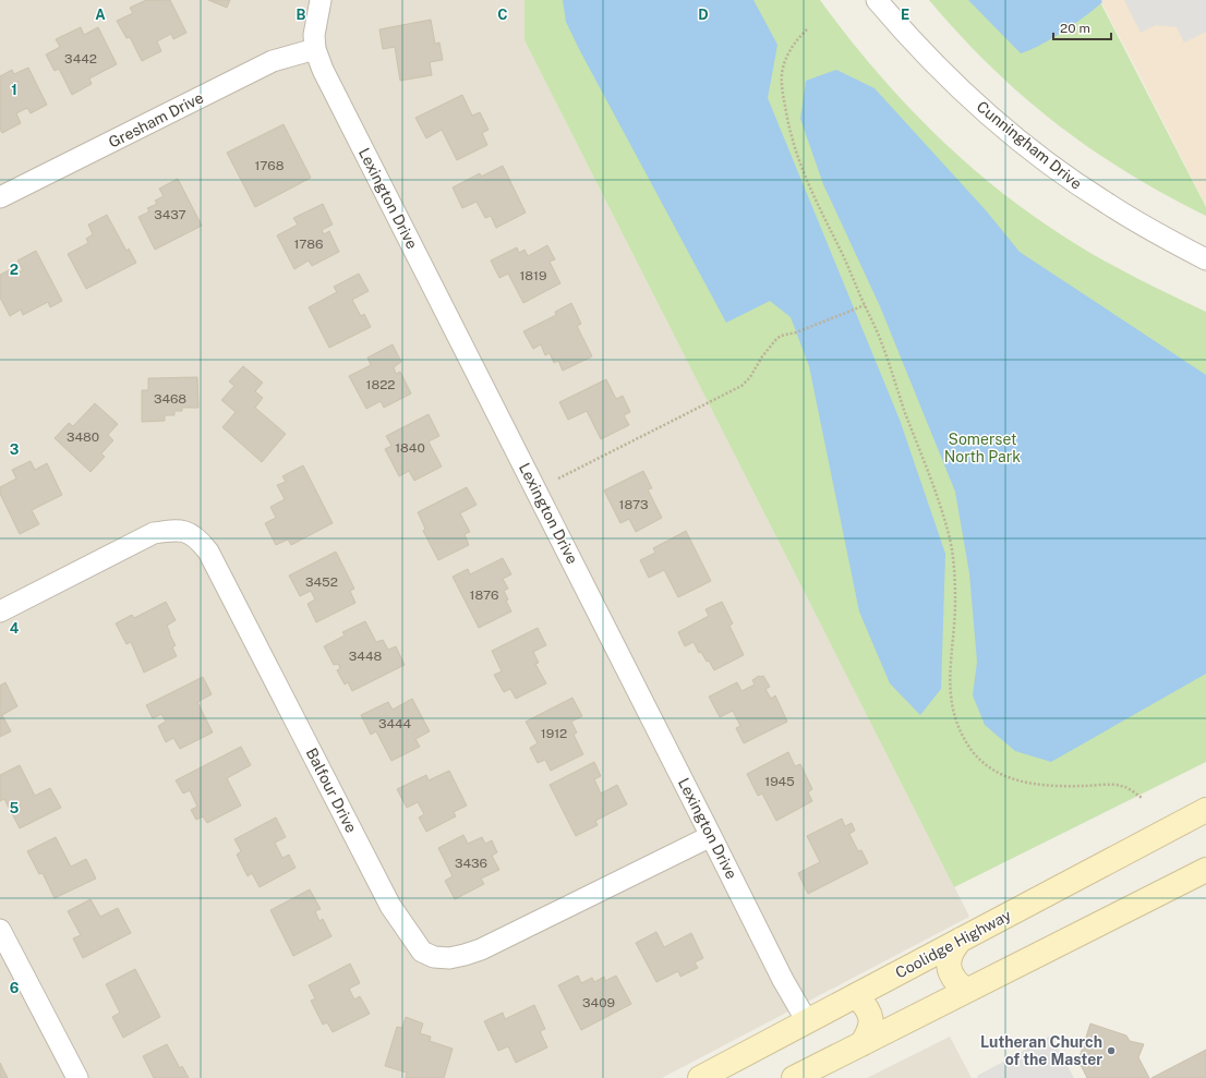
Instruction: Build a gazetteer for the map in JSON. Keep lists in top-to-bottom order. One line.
{"streets":{"main road":["Coolidge Highway"],"street":["Gresham Drive","Cunningham Drive","Lexington Drive","Balfour Drive"]},"crossings":[["Gresham Drive","Lexington Drive"],["Lexington Drive","Balfour Drive"],["Lexington Drive","Coolidge Highway"]],"parks":["Somerset North Park"],"places":["Lutheran Church of the Master"],"house_numbers":["3442","1768","3437","1786","1819","1822","3468","3480","1840","1873","3452","1876","3448","3444","1912","1945","3436","3409"],"scale_bar":"20 m","grid":{"columns":["A","B","C","D","E"],"rows":["1","2","3","4","5","6"]}}
